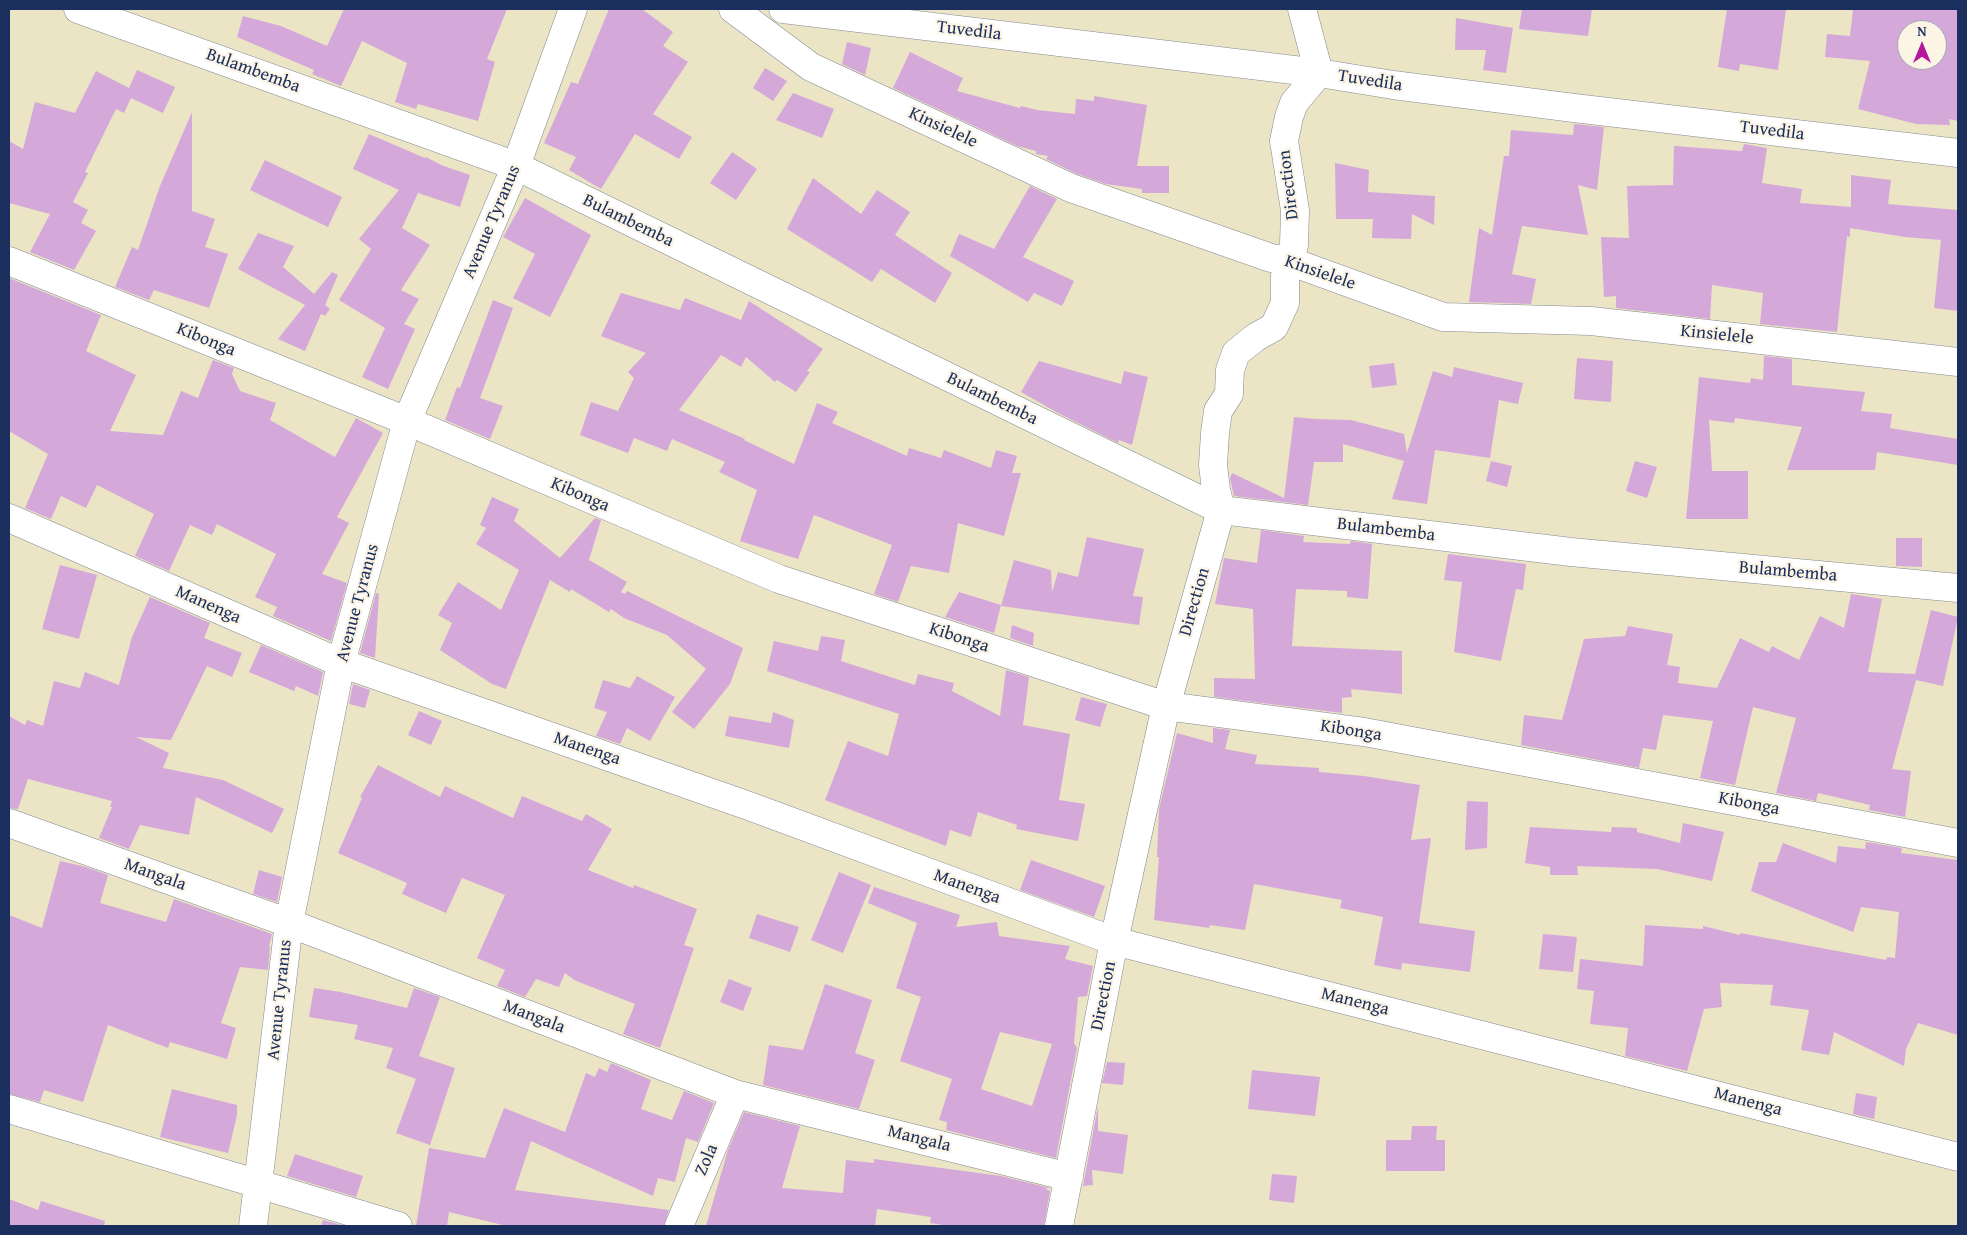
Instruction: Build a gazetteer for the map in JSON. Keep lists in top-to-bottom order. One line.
{"streets":{"street":["Tuvedila","Bulambemba","Kinsielele","Direction","Avenue Tyranus","Kibonga","Manenga","Mangala","Zola"]},"crossings":[["Tuvedila","Direction"],["Bulambemba","Direction"],["Bulambemba","Avenue Tyranus"],["Kinsielele","Direction"],["Direction","Kibonga"],["Direction","Manenga"],["Direction","Mangala"],["Avenue Tyranus","Kibonga"],["Avenue Tyranus","Manenga"],["Avenue Tyranus","Mangala"],["Mangala","Zola"]],"north":"top"}
